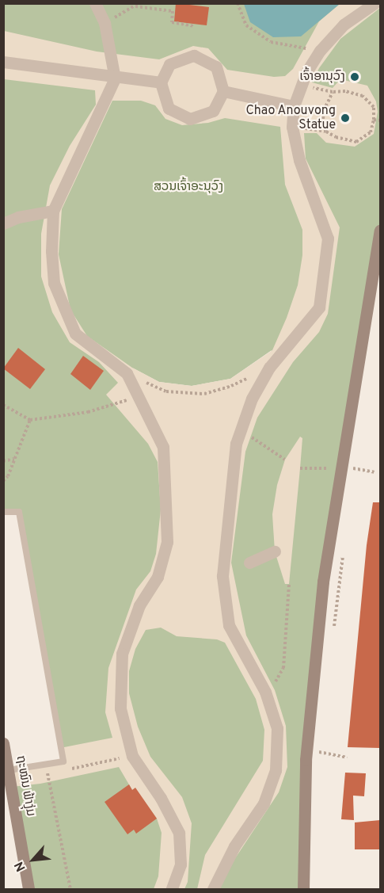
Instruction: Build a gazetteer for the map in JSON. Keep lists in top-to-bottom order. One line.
{"streets":{"street":["ຖະໝົນ ຟ້າງຸ່ມ"]},"parks":["ສວນເຈົ້າອະນຸວົງ"],"places":["ເຈົ້າອານຸວົງ","Chao Anouvong Statue"],"north":"bottom left"}
